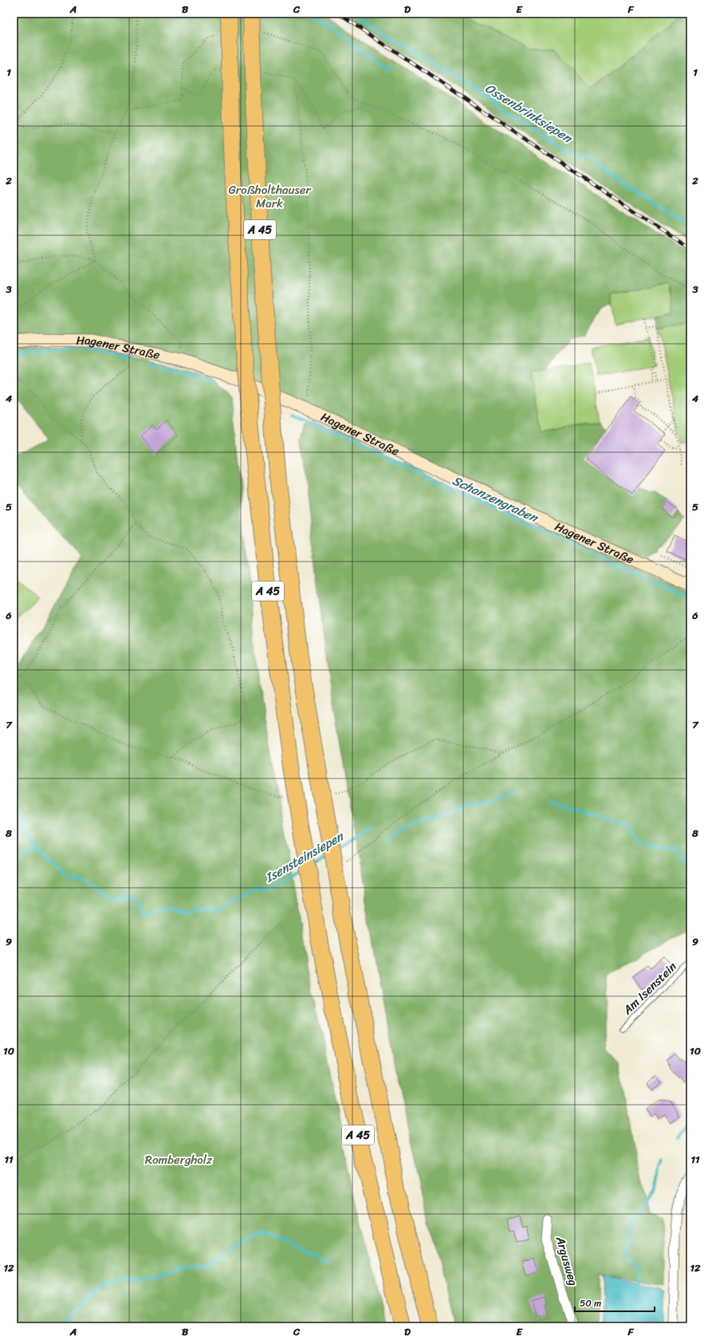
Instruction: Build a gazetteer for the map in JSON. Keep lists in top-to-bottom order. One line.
{"streets":{"highway":["A 45"],"main road":["Hagener Straße"],"street":["Argusweg"],"lane":["Am Isenstein"]},"water":["Ossenbrinksiepen","Schanzengraben","Isensteinsiepen"],"parks":["Großholthauser Mark","Rombergholz"],"scale_bar":"50 m","grid":{"columns":["A","B","C","D","E","F"],"rows":["1","2","3","4","5","6","7","8","9","10","11","12"]}}
